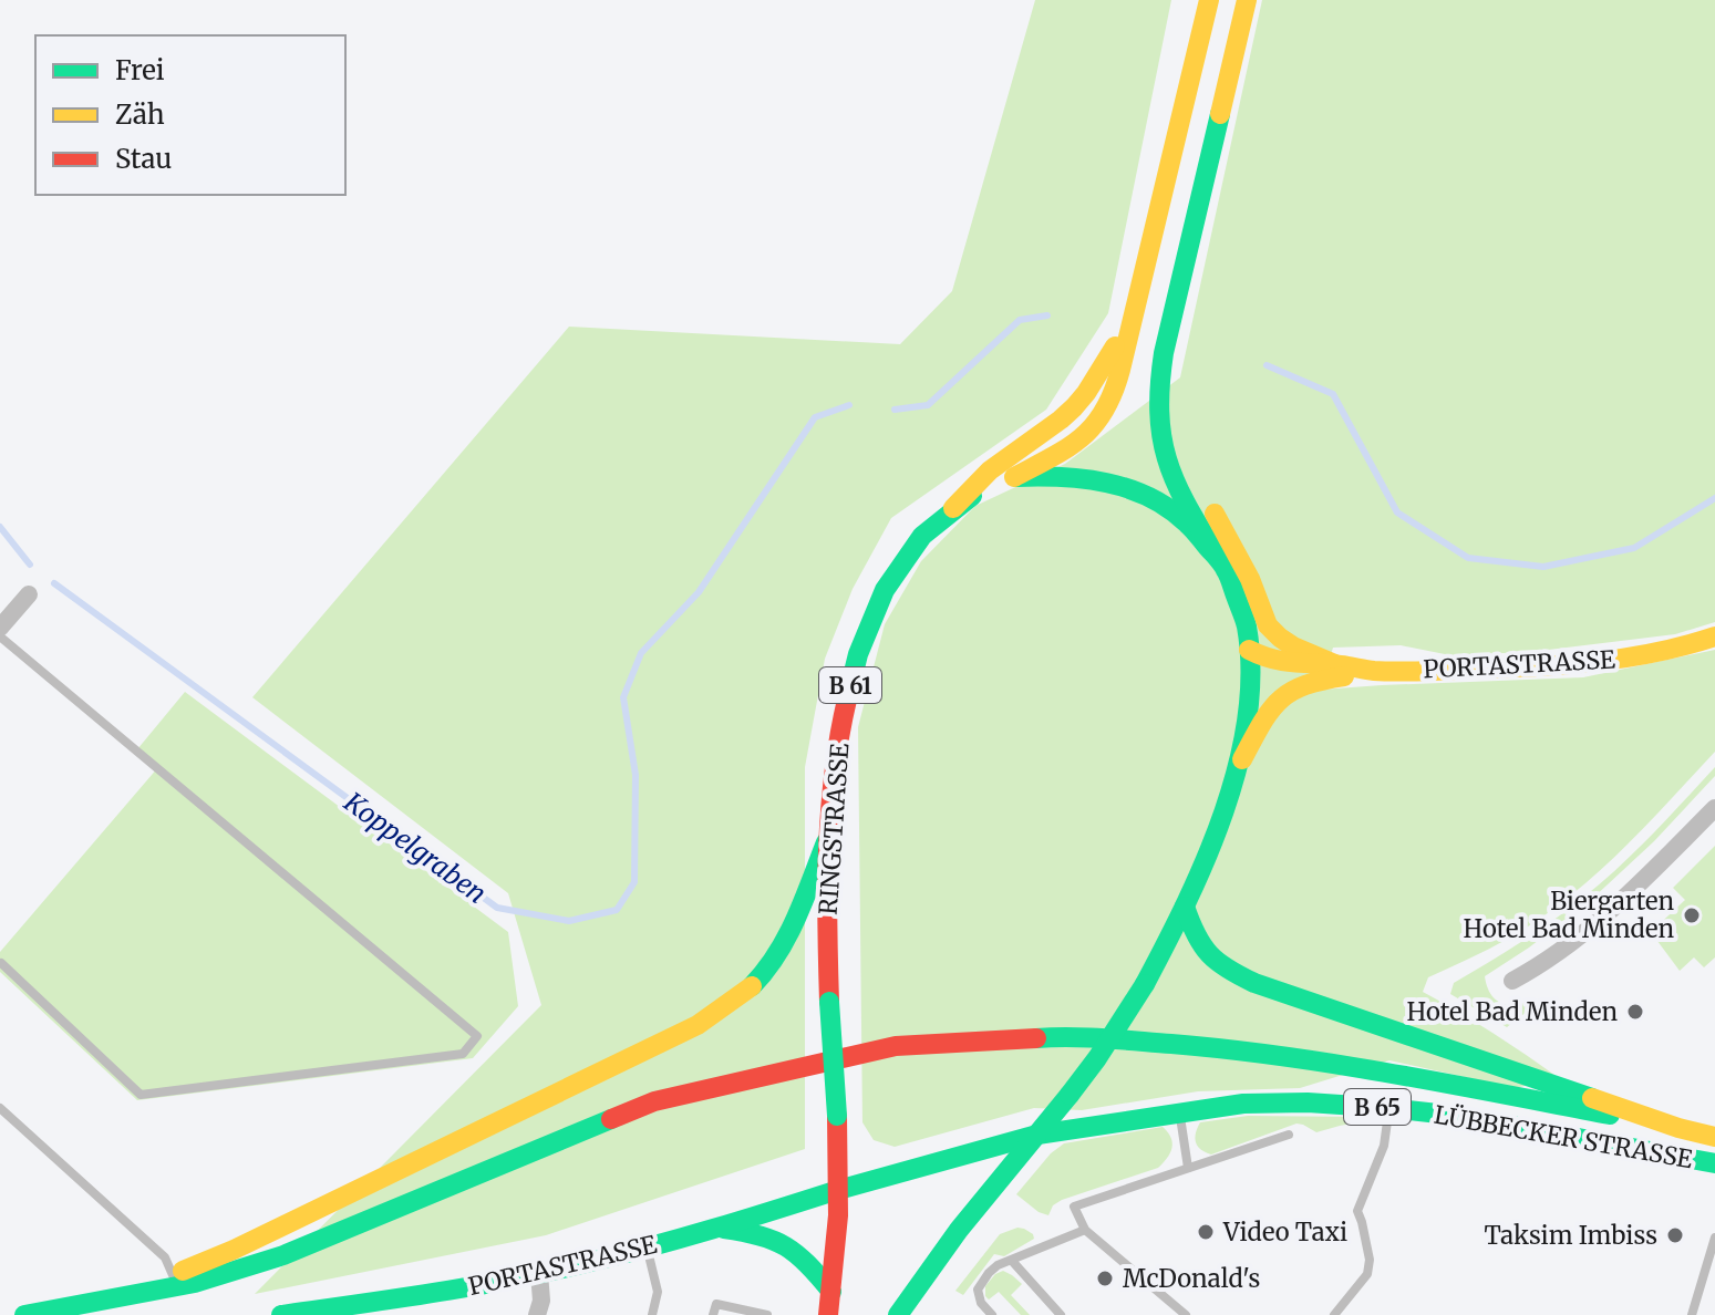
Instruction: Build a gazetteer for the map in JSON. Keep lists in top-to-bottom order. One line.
{"streets":{"main road":["PORTASTRASSE","B 61","RINGSTRASSE","B 65","LÜBBECKER STRASSE"]},"crossings":[["PORTASTRASSE","B 61"],["PORTASTRASSE","RINGSTRASSE"],["PORTASTRASSE","LÜBBECKER STRASSE"],["B 61","RINGSTRASSE"],["B 61","LÜBBECKER STRASSE"],["RINGSTRASSE","LÜBBECKER STRASSE"]],"water":["Koppelgraben"],"places":["Biergarten Hotel Bad Minden","Hotel Bad Minden","Video Taxi","Taksim Imbiss","McDonald's"],"legend":["Frei","Zäh","Stau"]}
